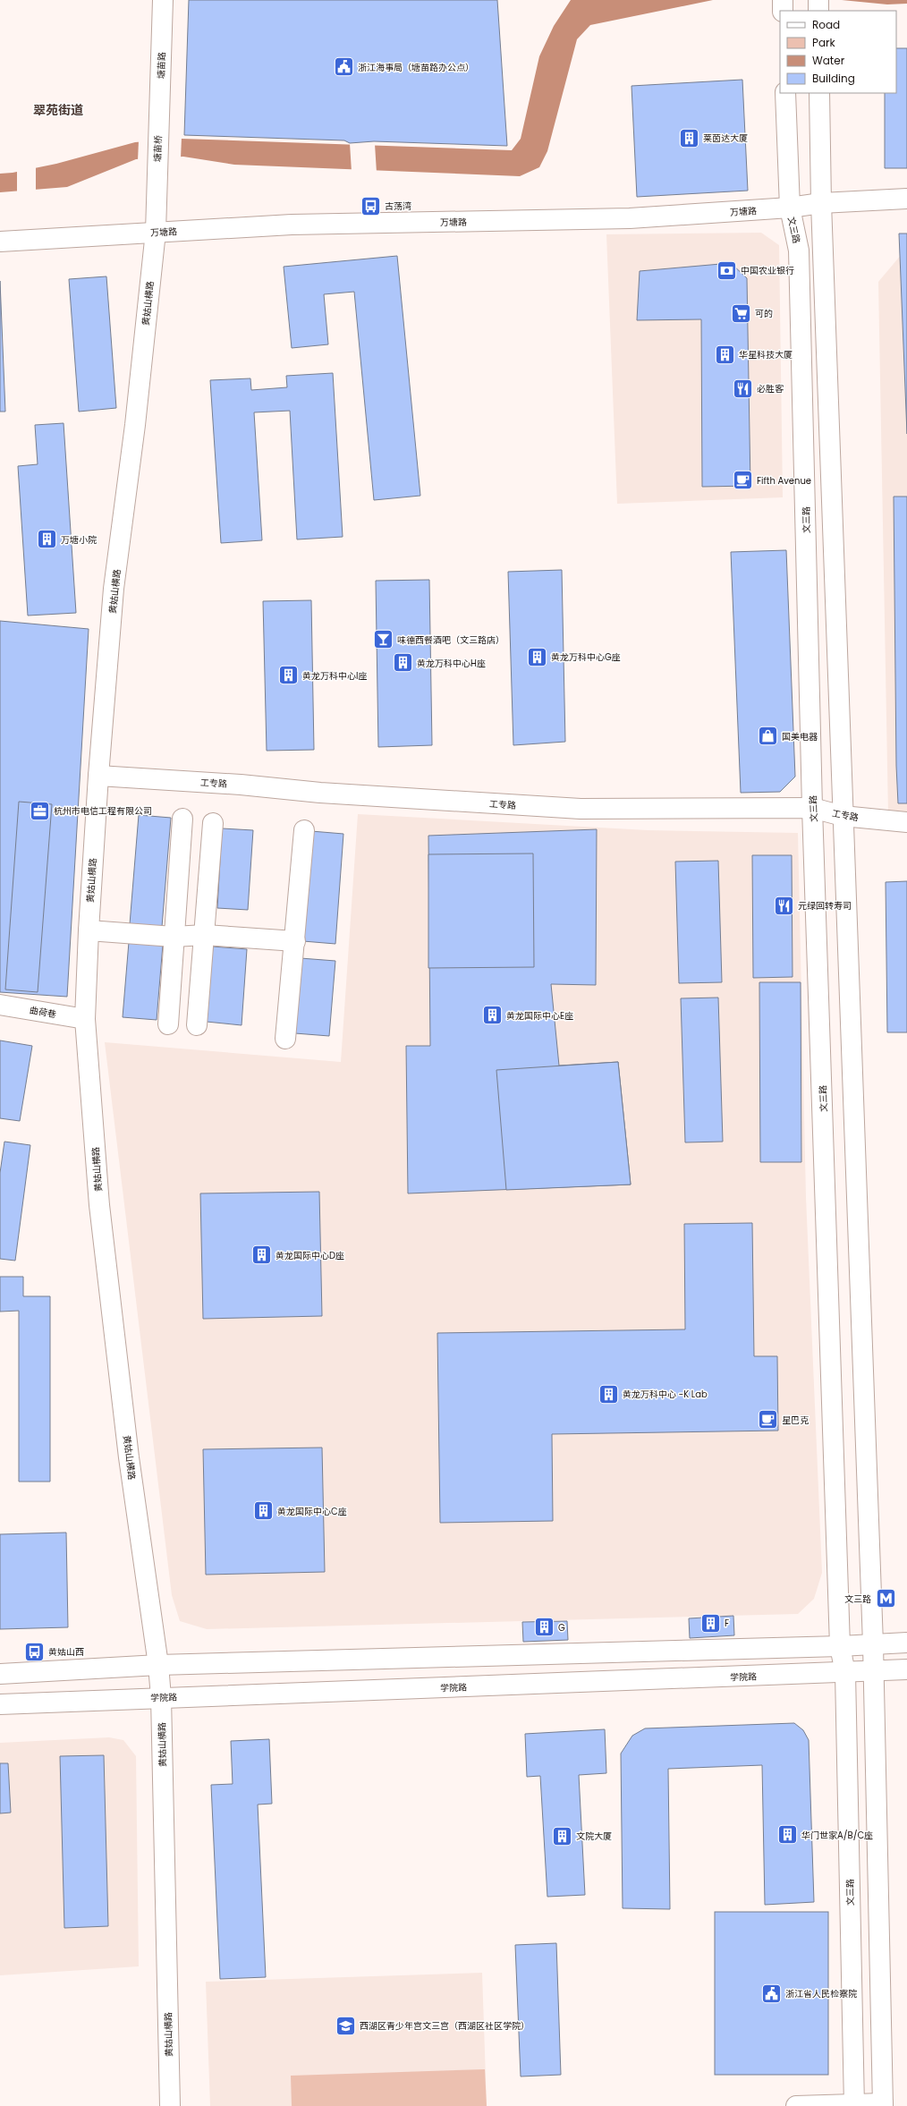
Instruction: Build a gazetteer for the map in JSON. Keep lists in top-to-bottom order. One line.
{"streets":{"main road":["塘苗路","塘苗桥","万塘路","文三路","黄姑山横路","工专路","曲荷巷","学院路"]},"crossings":[["塘苗路","塘苗桥"],["塘苗桥","万塘路"],["塘苗桥","黄姑山横路"],["万塘路","文三路"],["万塘路","黄姑山横路"],["文三路","工专路"],["文三路","学院路"],["黄姑山横路","工专路"],["黄姑山横路","曲荷巷"],["黄姑山横路","学院路"]],"districts":["翠苑街道"],"places":{"public building":["浙江海事局（塘苗路办公点）","浙江省人民检察院"],"building":["莱茵达大厦","华星科技大厦","万塘小院","黄龙万科中心G座","黄龙万科中心H座","黄龙万科中心I座","黄龙国际中心E座","黄龙国际中心D座","黄龙万科中心 -K Lab","黄龙国际中心C座","F","G","华门世家A/B/C座","文院大厦"],"bus stop":["古荡湾","黄姑山西"],"bank":["中国农业银行"],"supermarket":["可的"],"restaurant":["必胜客","元绿回转寿司"],"cafe":["Fifth Avenue","星巴克"],"bar":["味德西餐酒吧（文三路店）"],"shop":["国美电器"],"office":["杭州市电信工程有限公司"],"metro station":["文三路"],"school or university":["西湖区青少年宫文三宫（西湖区社区学院）"]},"legend":["Road","Park","Water","Building"]}
